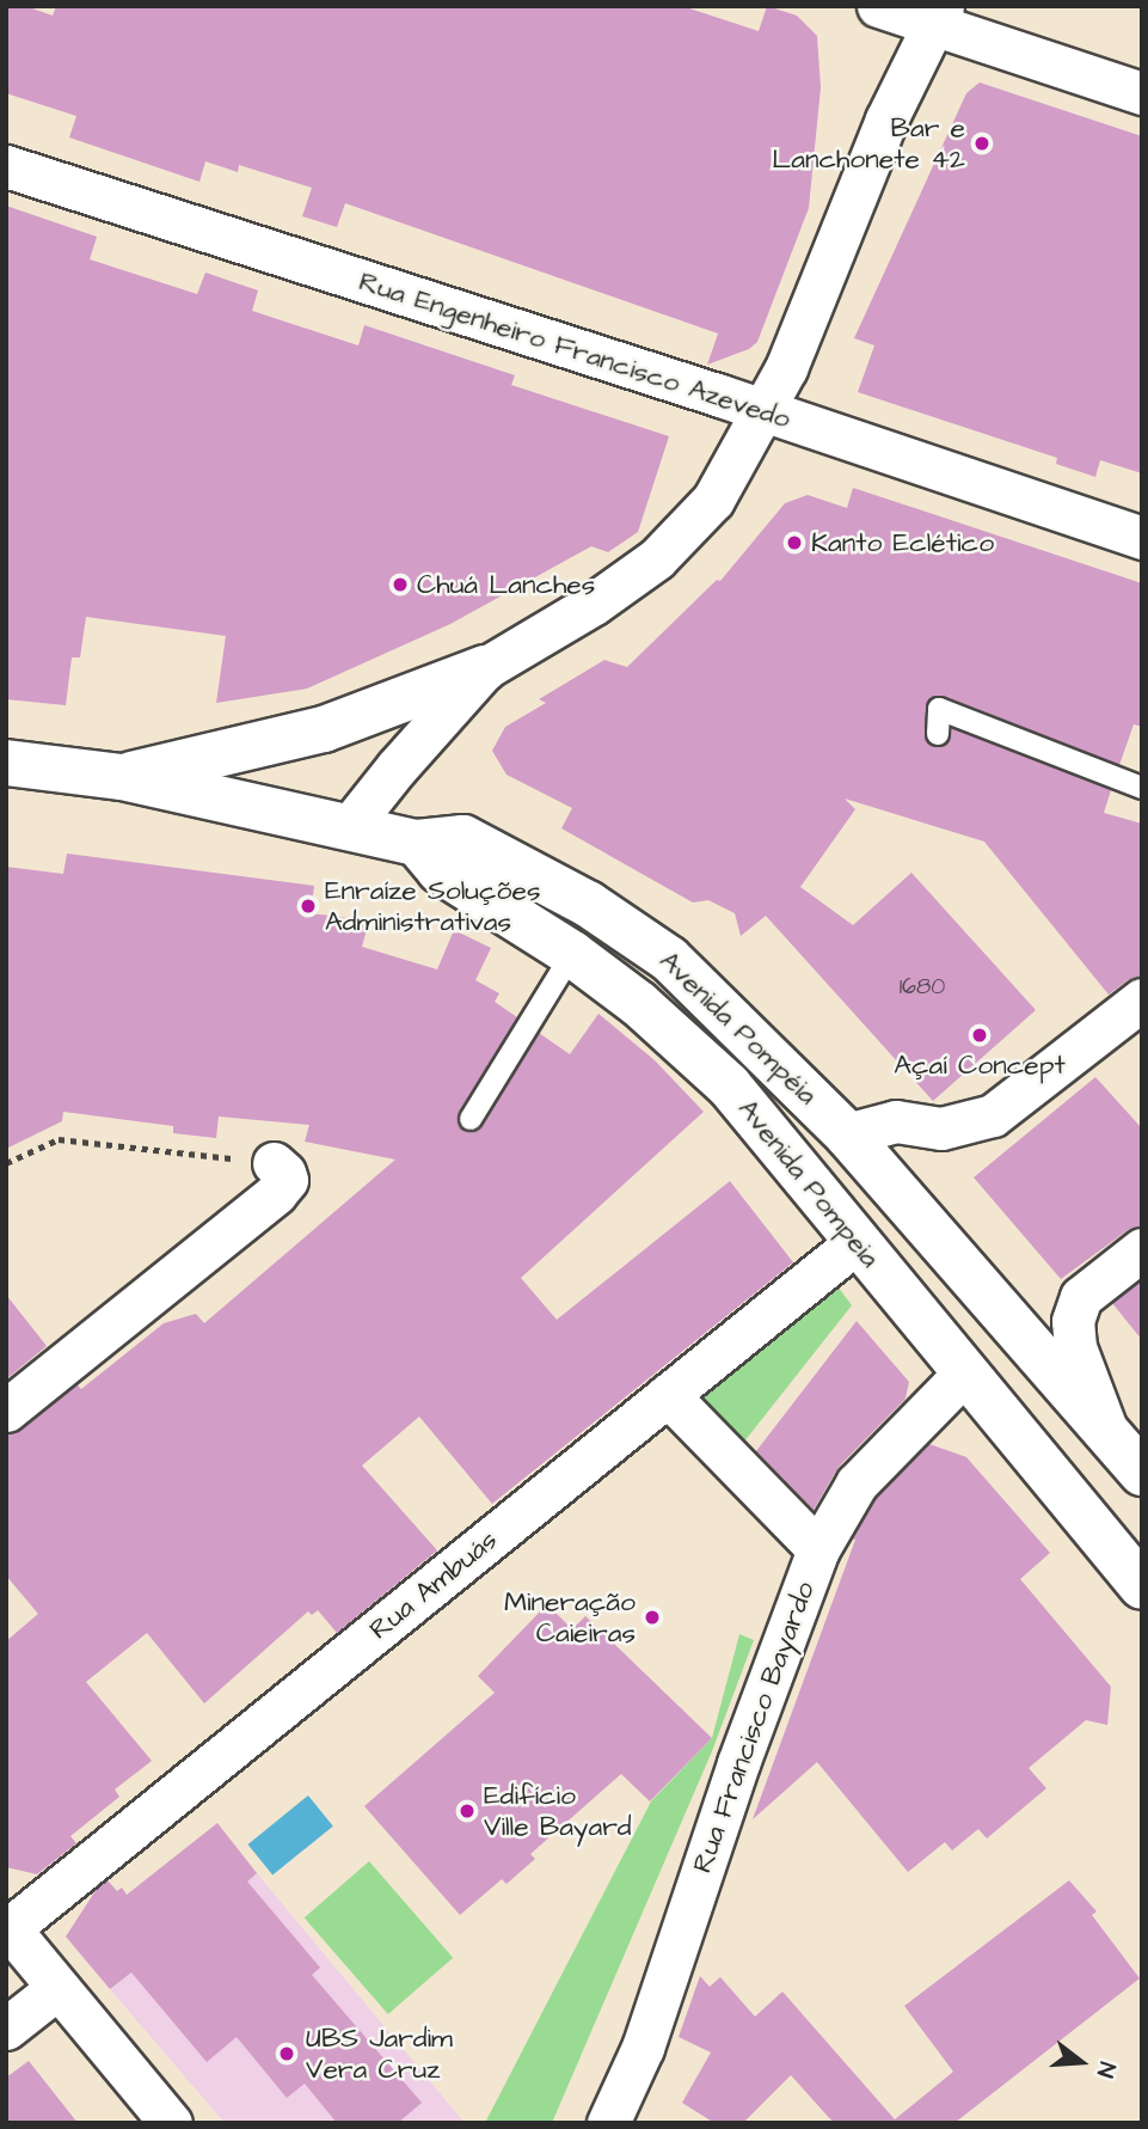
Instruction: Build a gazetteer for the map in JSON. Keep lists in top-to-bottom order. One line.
{"streets":{"main road":["Avenida Pompéia","Avenida Pompeia"],"street":["Rua Engenheiro Francisco Azevedo","Rua Ambuás","Rua Francisco Bayardo"]},"crossings":[["Avenida Pompéia","Avenida Pompeia"],["Avenida Pompeia","Rua Ambuás"],["Avenida Pompeia","Rua Francisco Bayardo"]],"places":["Bar e Lanchonete 42","Kanto Eclético","Chuá Lanches","Enraíze Soluções Administrativas","Açaí Concept","Mineração Caieiras","Edifício Ville Bayard","UBS Jardim Vera Cruz"],"house_numbers":["1680"],"north":"right"}
